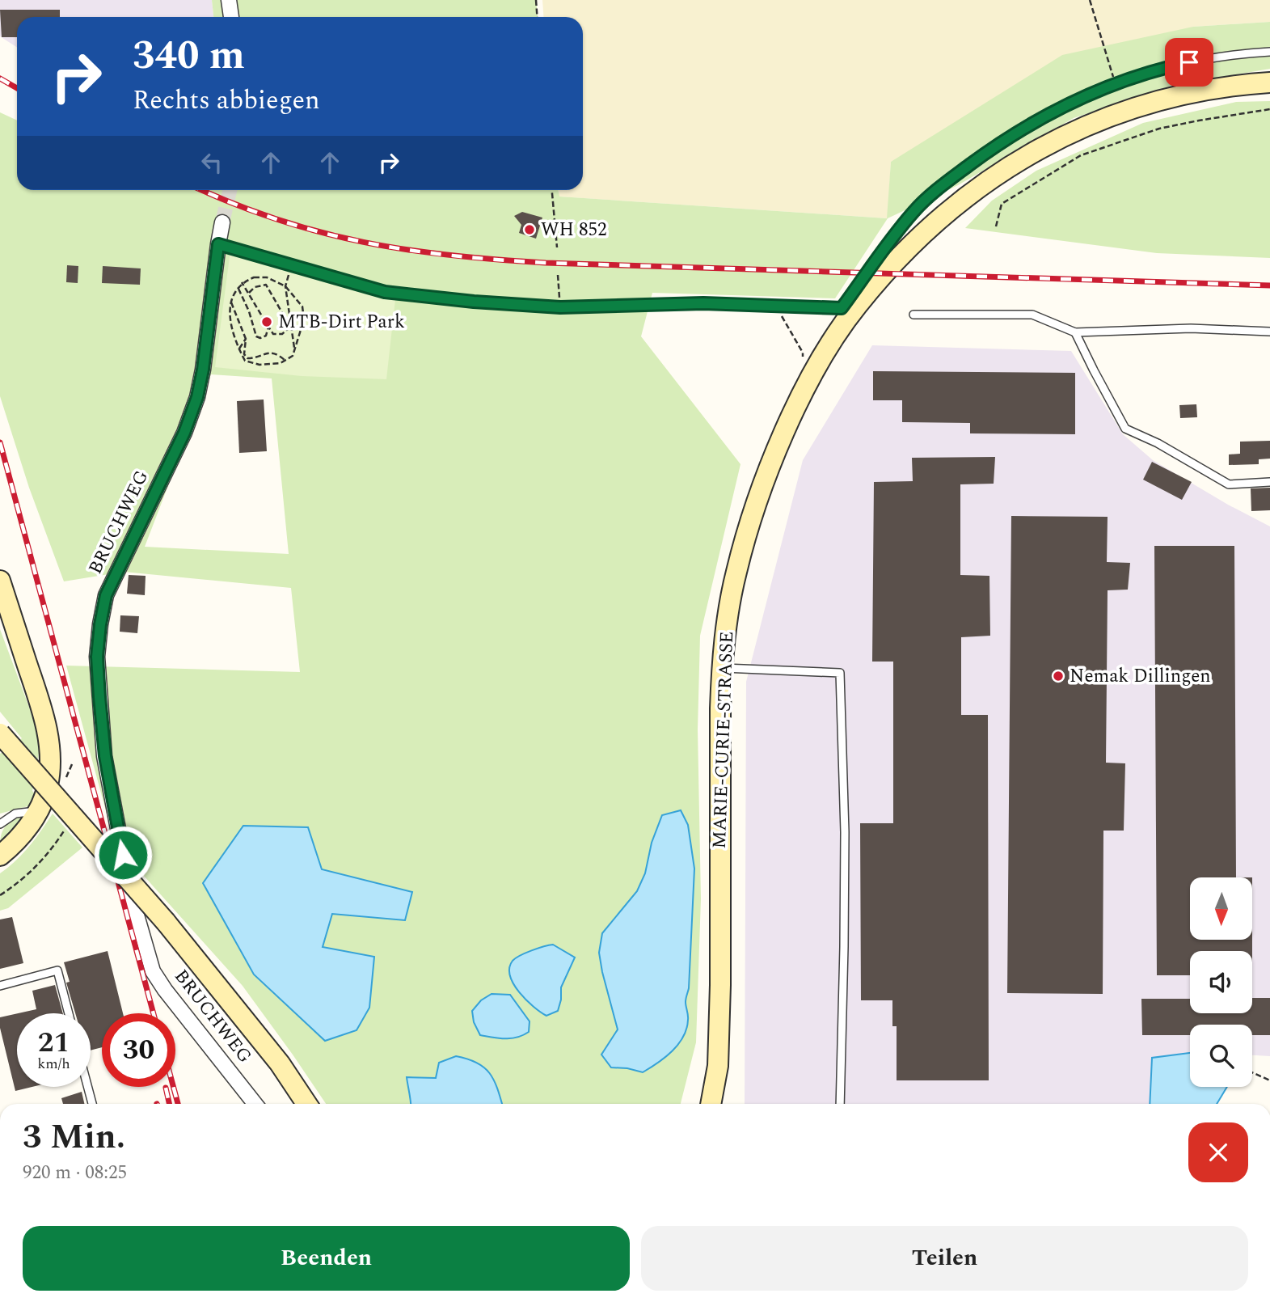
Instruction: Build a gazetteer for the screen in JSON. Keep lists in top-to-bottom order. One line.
{"streets":{"main road":["MARIE-CURIE-STRASSE"],"street":["BRUCHWEG"]},"places":["WH 852","MTB-Dirt Park","Nemak Dillingen"],"north":"bottom","page":{"turn":["340 m","Rechts abbiegen"],"speed":"21 km/h","limit":"30","heading":["3 Min.","920 m · 08:25"],"buttons":["Beenden","Teilen"]}}
